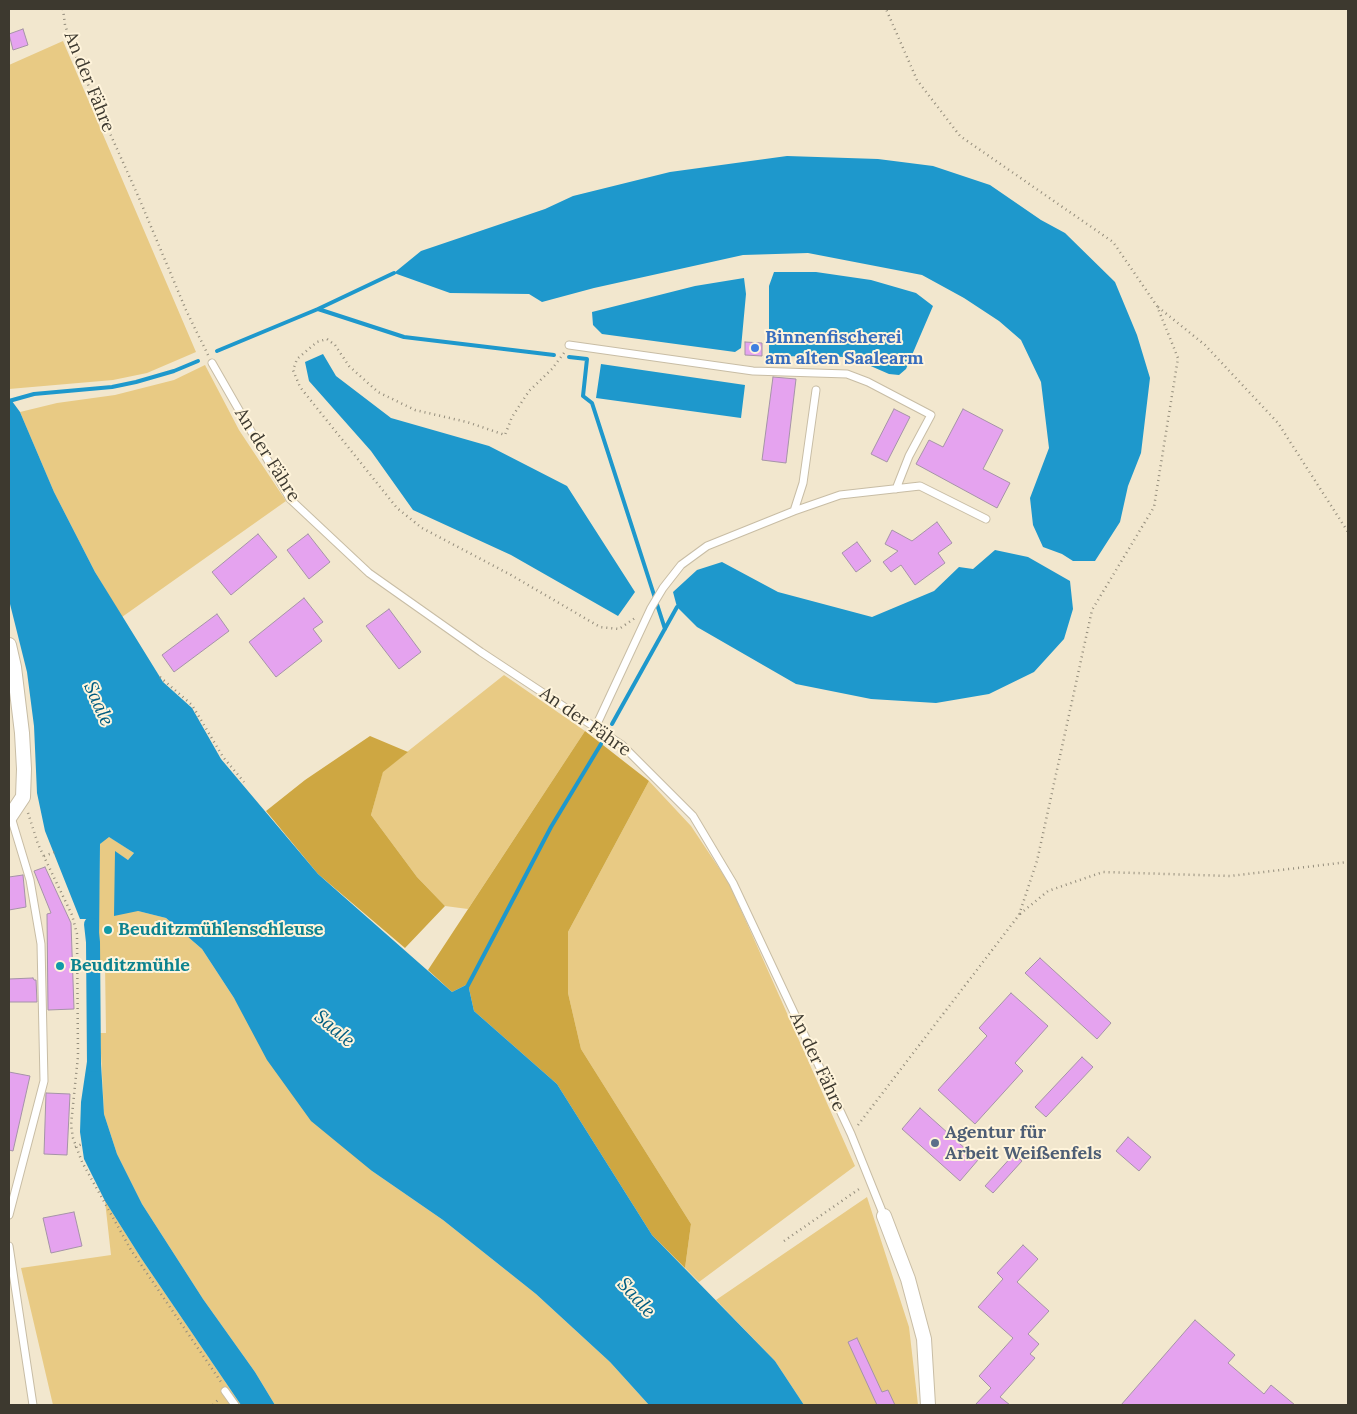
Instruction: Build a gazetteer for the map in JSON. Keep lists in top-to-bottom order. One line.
{"streets":{"lane":["An der Fähre"]},"water":["Saale"],"places":["Binnenfischerei am alten Saalearm","Beuditzmühlenschleuse","Beuditzmühle","Agentur für Arbeit Weißenfels"]}
